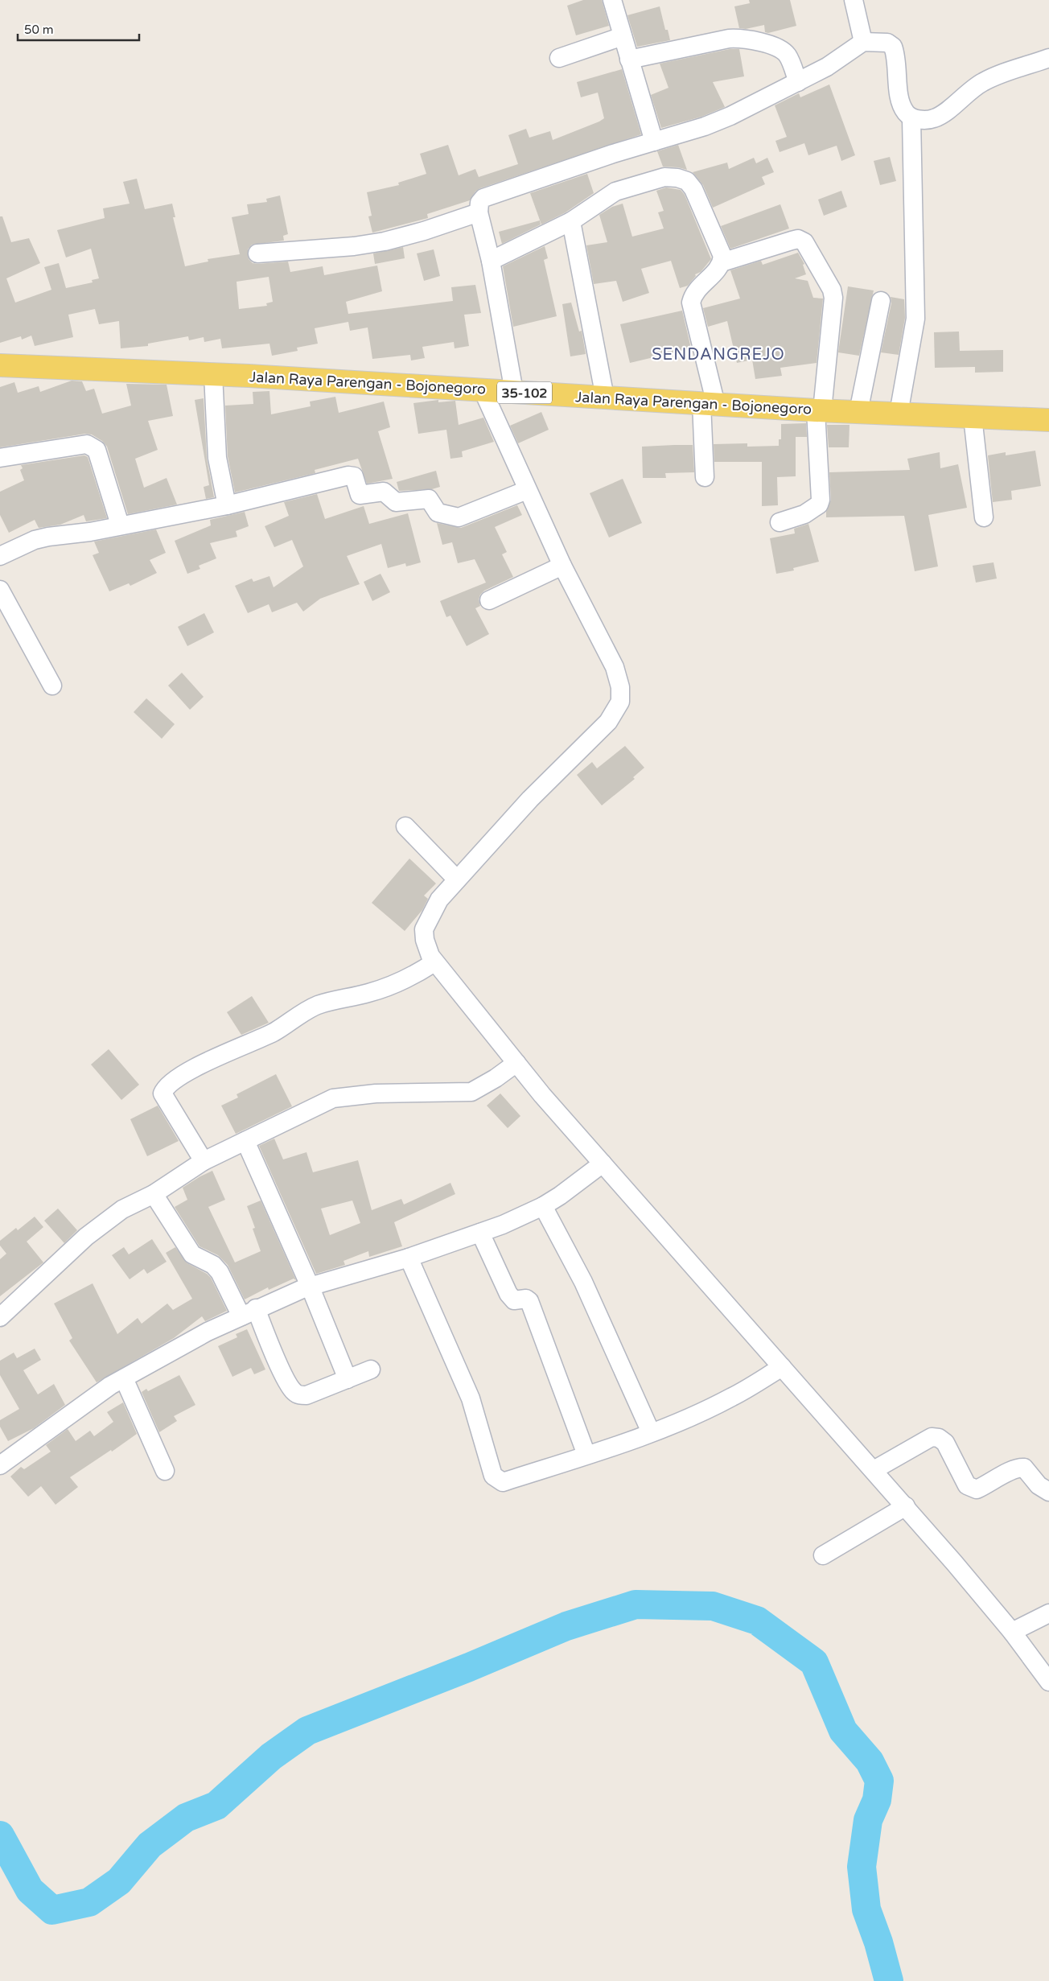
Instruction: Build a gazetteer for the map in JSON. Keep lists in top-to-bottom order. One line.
{"streets":{"main road":["Jalan Raya Parengan - Bojonegoro","35-102"]},"districts":["SENDANGREJO"],"scale_bar":"50 m"}
